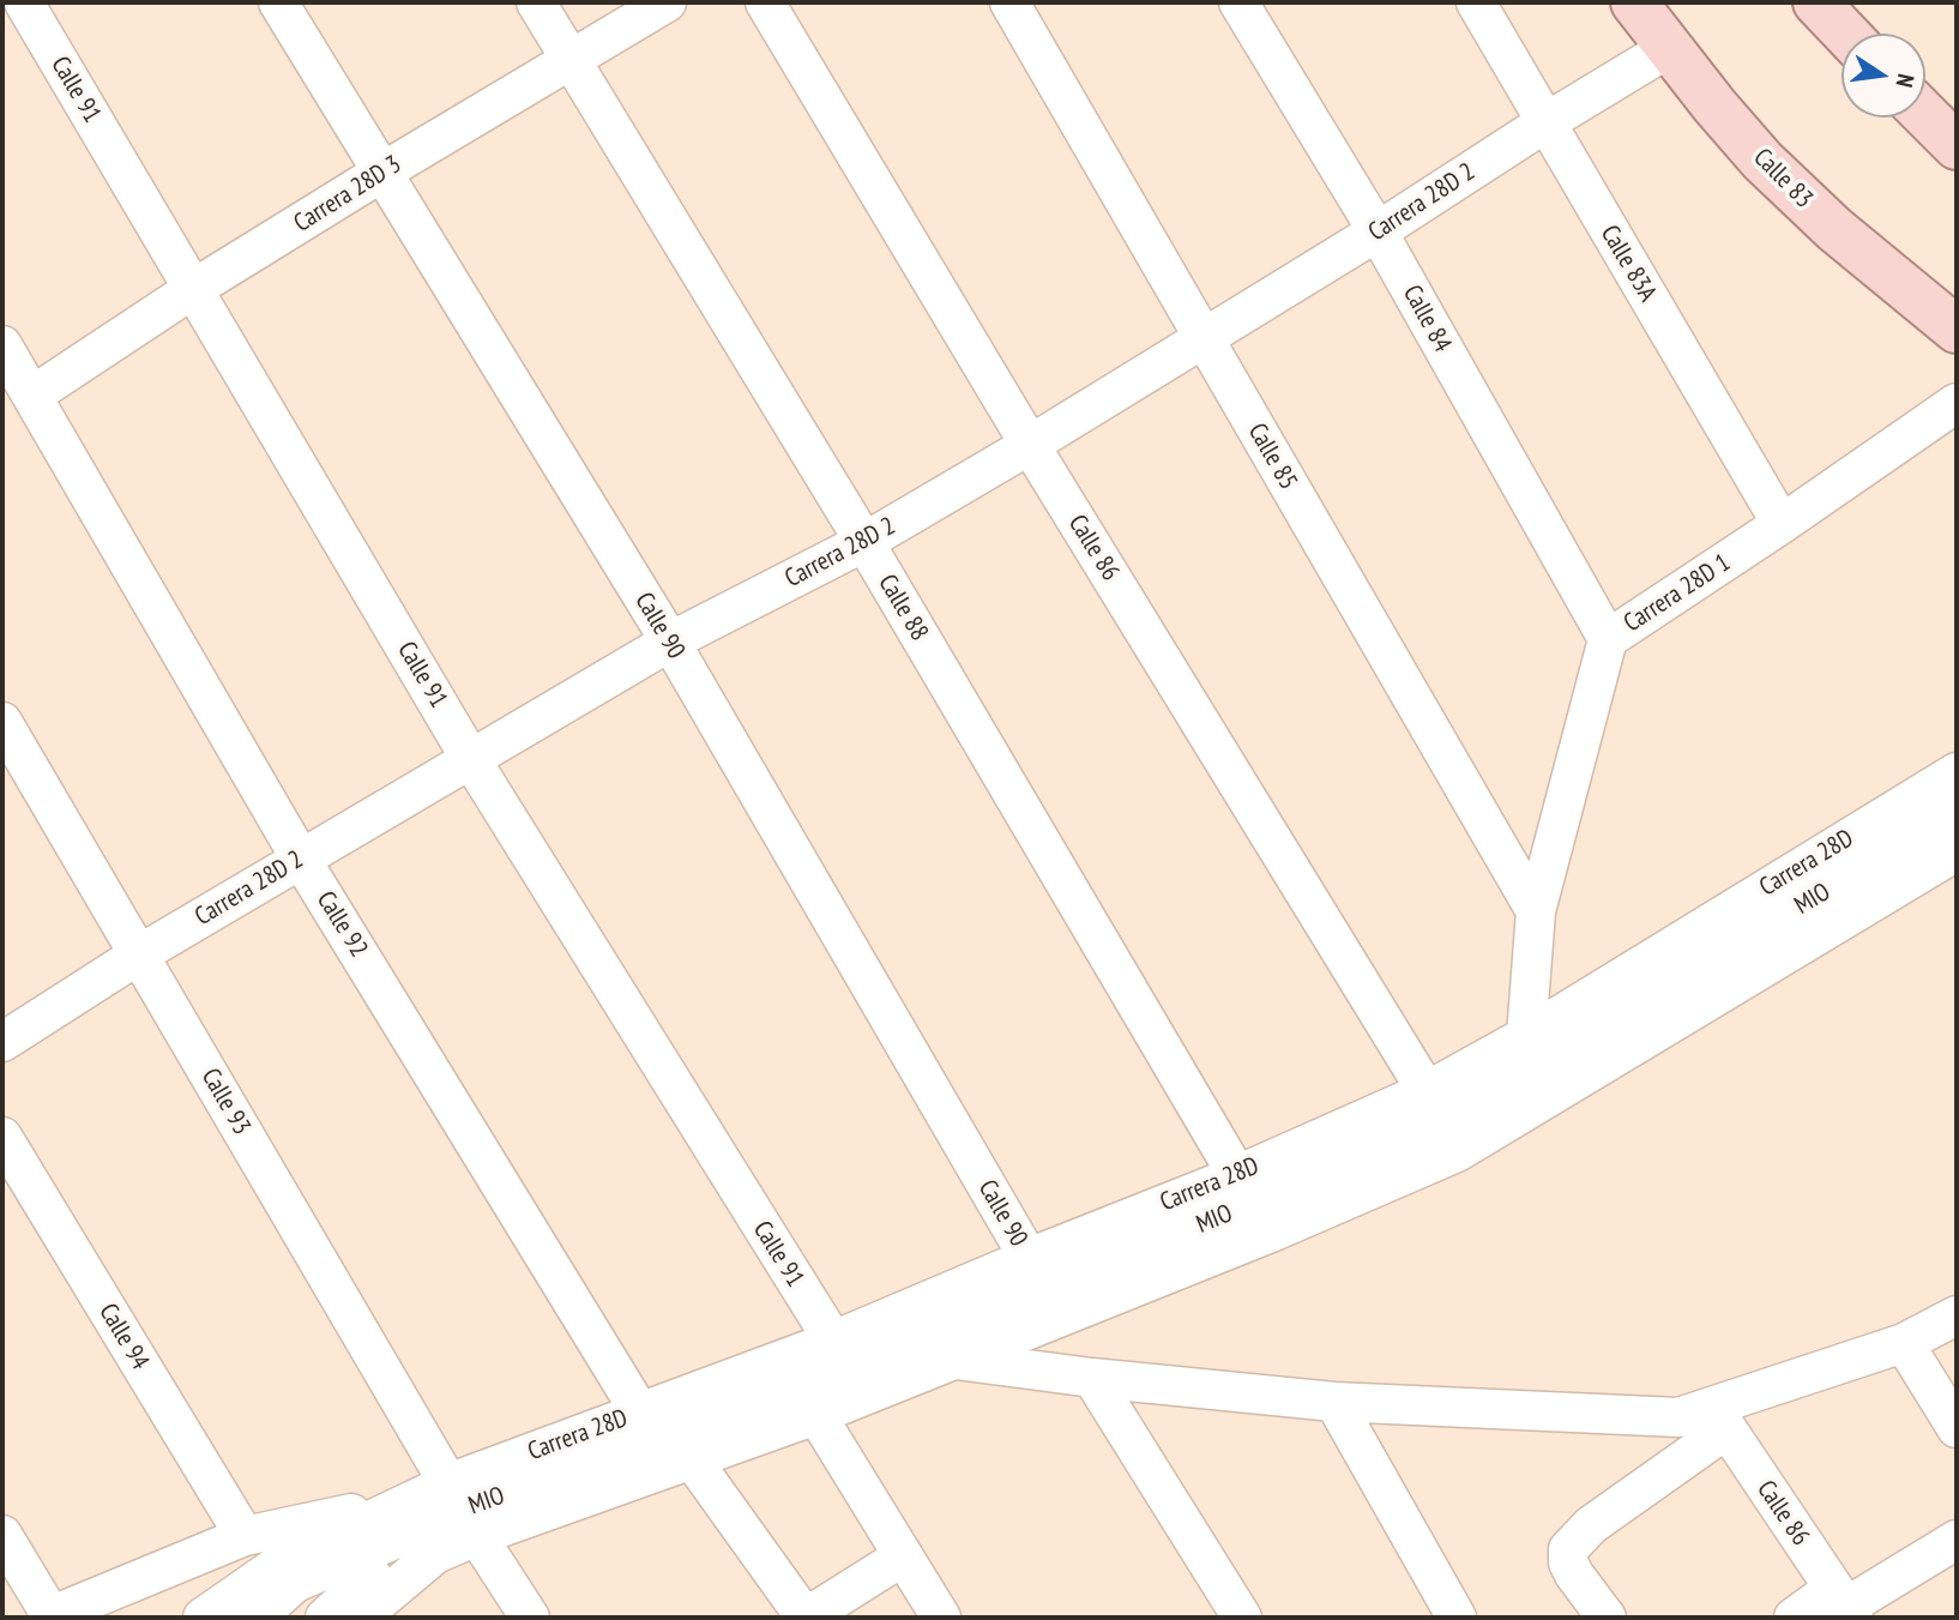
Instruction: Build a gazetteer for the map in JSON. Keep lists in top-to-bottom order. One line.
{"streets":{"main road":["Calle 83"],"street":["Calle 91","Carrera 28D 3","Carrera 28D 2","Calle 83A","Calle 84","Calle 85","Calle 86","Carrera 28D 1","Calle 88","Calle 90","Carrera 28D","MIO","Calle 92","Calle 93","Calle 94"]},"crossings":[["Calle 91","Carrera 28D 3"],["Calle 91","Carrera 28D 2"],["Calle 91","Carrera 28D"],["Calle 83","Carrera 28D 2"],["Carrera 28D 3","Calle 88"],["Carrera 28D 3","Calle 90"],["Carrera 28D 3","Calle 92"],["Carrera 28D 2","Calle 83A"],["Carrera 28D 2","Calle 84"],["Carrera 28D 2","Calle 85"],["Carrera 28D 2","Calle 86"],["Carrera 28D 2","Calle 88"],["Carrera 28D 2","Calle 90"],["Carrera 28D 2","Calle 92"],["Carrera 28D 2","Calle 93"],["Calle 83A","Carrera 28D 1"],["Calle 84","Carrera 28D 1"],["Calle 85","Carrera 28D 1"],["Calle 86","Carrera 28D"],["Carrera 28D 1","Carrera 28D"],["Calle 88","Carrera 28D"],["Calle 90","Carrera 28D"],["Carrera 28D","MIO"],["Carrera 28D","Calle 92"],["Carrera 28D","Calle 93"],["Carrera 28D","Calle 94"]],"north":"right"}
